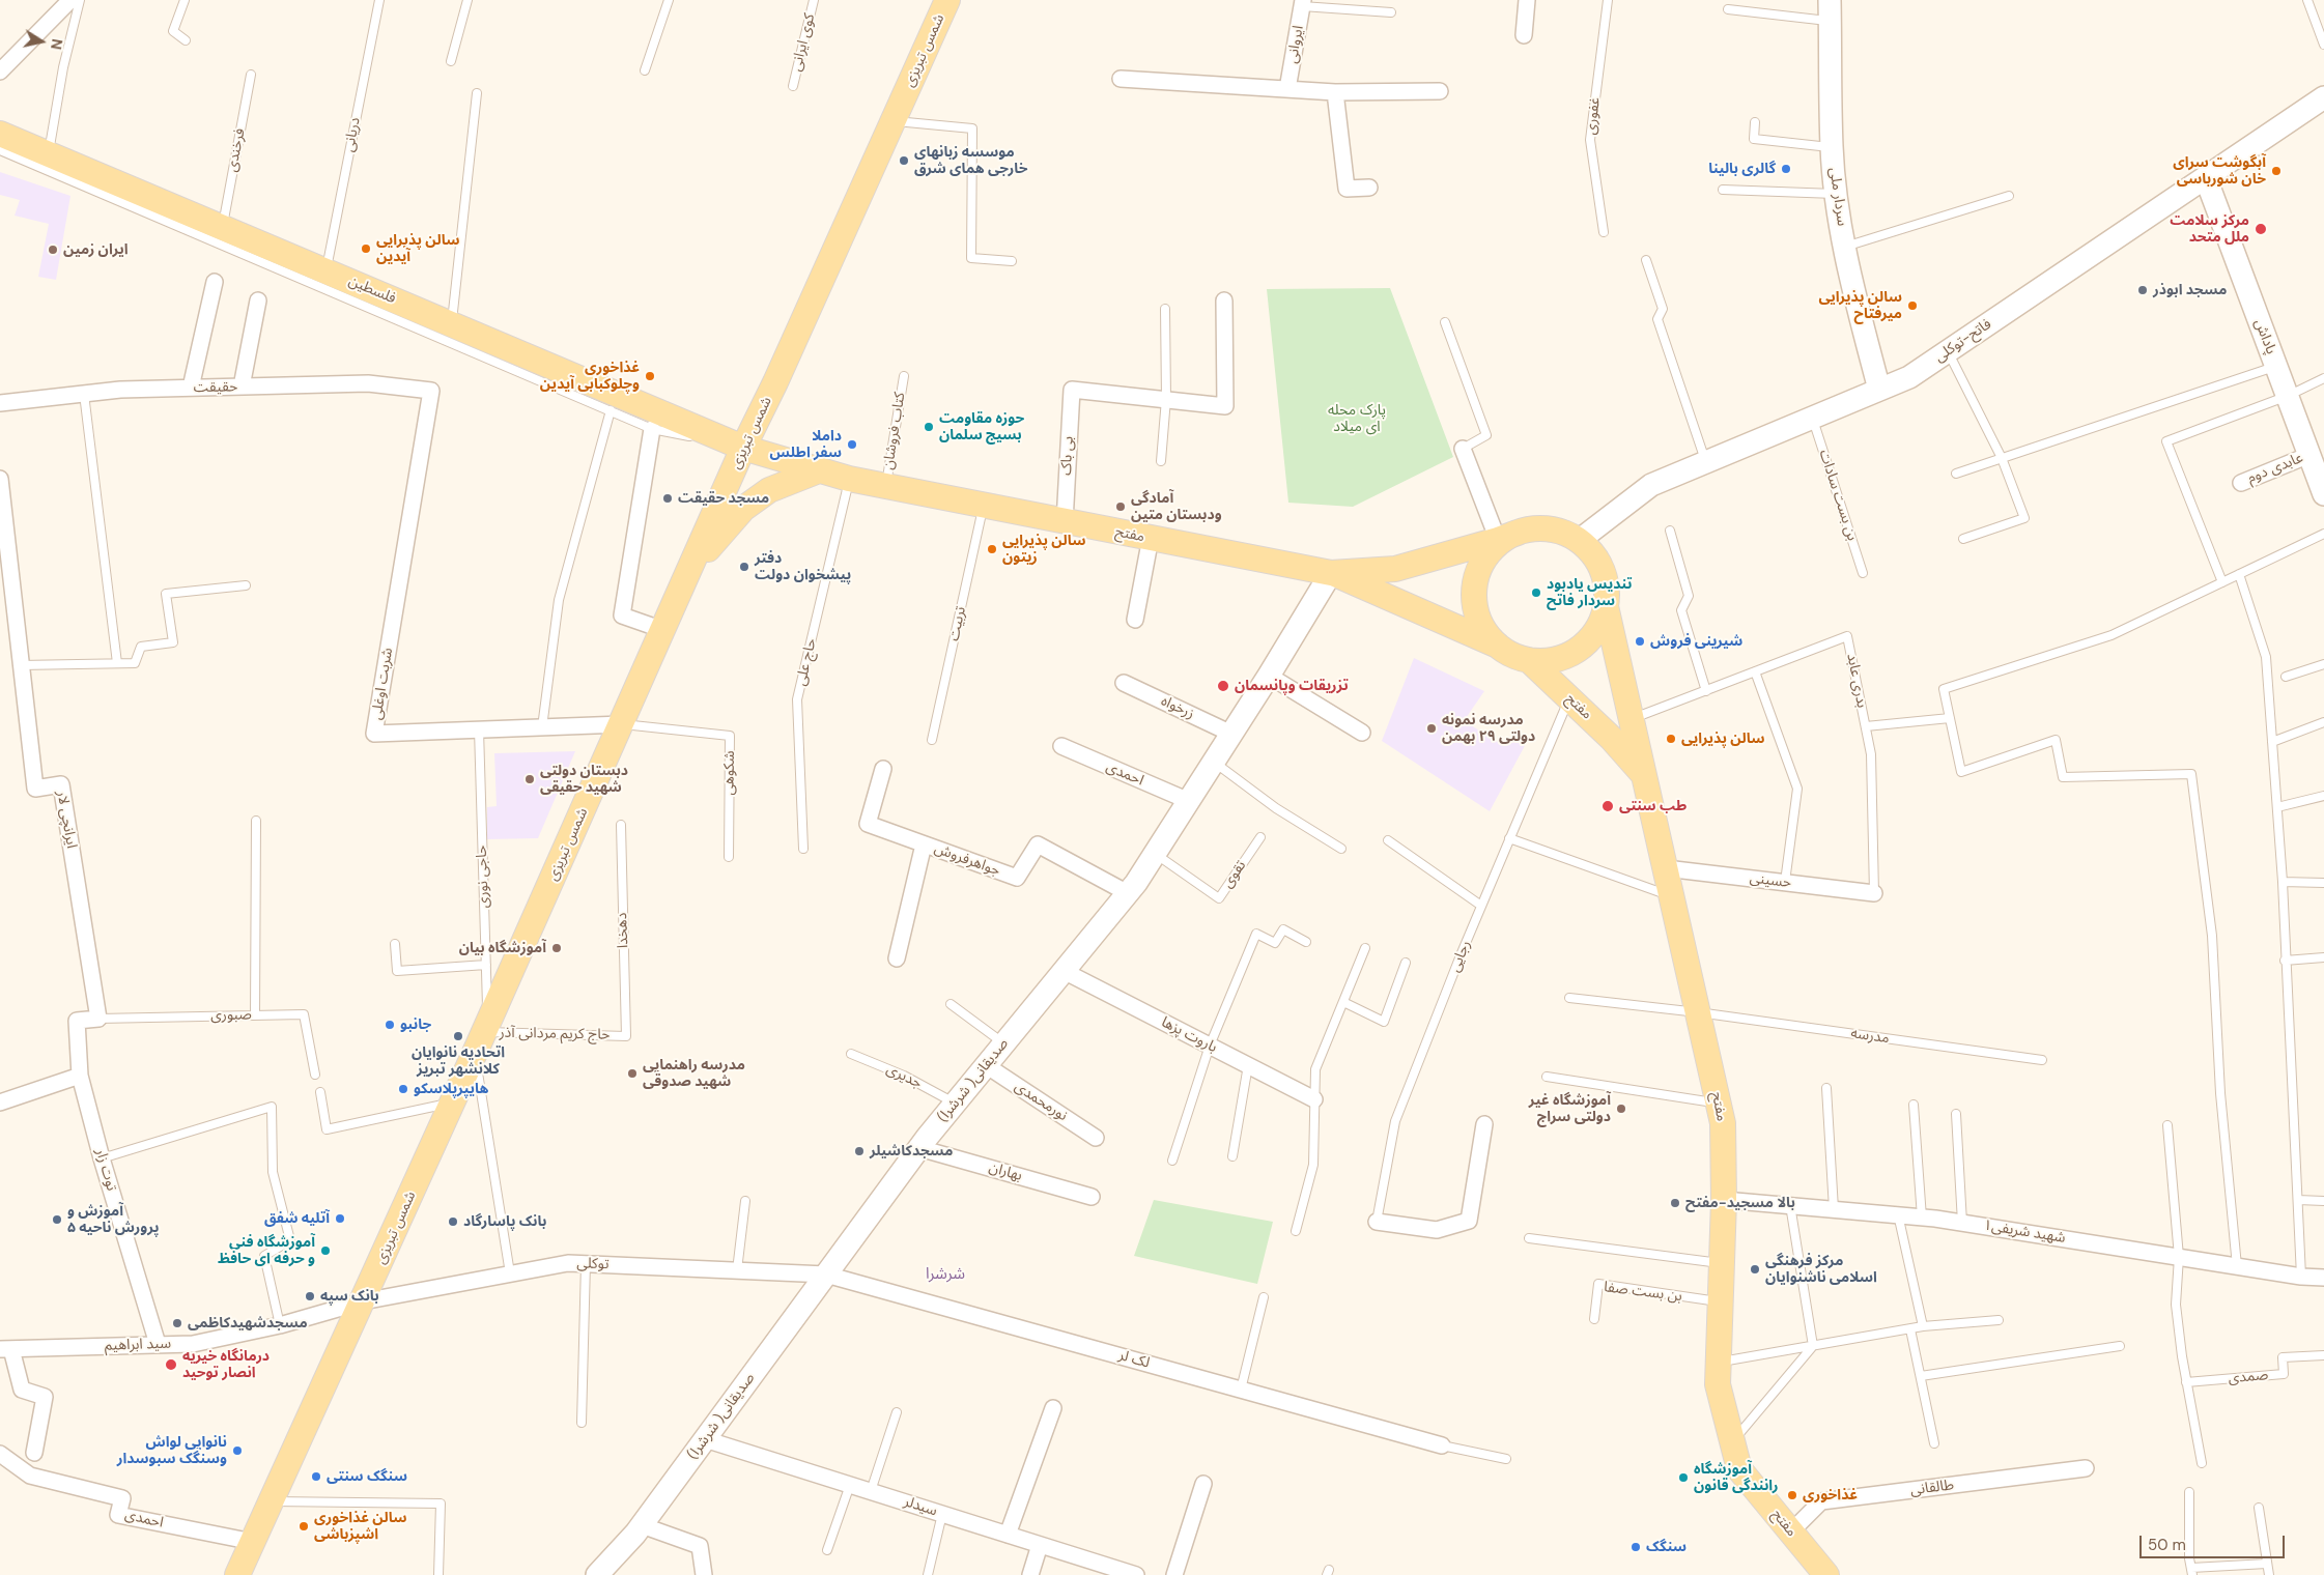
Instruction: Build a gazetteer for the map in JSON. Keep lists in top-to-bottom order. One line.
{"streets":{"main road":["شمس تبریزی","فلسطین","مفتح"],"street":["ایروانی","سردار ملی","پاداش","فاتح-توکلی","حقیقت","بی باک","عابدی دوم","شربت اوغلی","زرخواه","احمدی","ایرانچی لار","جواهرفروش","حسینی","باروت پزها","(شرشرا )صدیقانی","نورمحمدی","توت زار","بهاران","شهید شریفی۱","توکلی","سید ابراهیم","لک لر","طالقانی","سیدلر"],"lane":["کوی ایرانی","غفوری","دریانی","فرخندی","کتاب فروشان","بن بست سادات","تربیت","حاج علی","بدری عابد","شکوهی","تقوی","حاجی نوری","دهخدا","رجایی","صبوری","حاج کریم مردانی آذر","مدرسه","جدیری","بن بست صفا","صمدی"]},"crossings":[["شمس تبریزی","فلسطین"],["شمس تبریزی","مفتح"],["شمس تبریزی","شربت اوغلی"],["شمس تبریزی","شکوهی"],["شمس تبریزی","احمدی"],["شمس تبریزی","حاجی نوری"],["شمس تبریزی","حاج کریم مردانی آذر"],["شمس تبریزی","توکلی"],["شمس تبریزی","سید ابراهیم"],["دریانی","فلسطین"],["فرخندی","فلسطین"],["سردار ملی","فاتح-توکلی"],["فلسطین","مفتح"],["پاداش","فاتح-توکلی"],["پاداش","عابدی دوم"],["فاتح-توکلی","بن بست سادات"],["فاتح-توکلی","مفتح"],["حقیقت","شربت اوغلی"],["کتاب فروشان","مفتح"],["بی باک","مفتح"],["مفتح","تربیت"],["مفتح","حاج علی"],["مفتح","حسینی"],["مفتح","رجایی"],["مفتح","مدرسه"],["مفتح","(شرشرا )صدیقانی"],["مفتح","شهید شریفی۱"],["مفتح","بن بست صفا"],["مفتح","طالقانی"],["بدری عابد","حسینی"],["شربت اوغلی","شکوهی"],["شربت اوغلی","حاجی نوری"],["زرخواه","(شرشرا )صدیقانی"],["احمدی","(شرشرا )صدیقانی"],["ایرانچی لار","صبوری"],["جواهرفروش","(شرشرا )صدیقانی"],["تقوی","(شرشرا )صدیقانی"],["حاجی نوری","حاج کریم مردانی آذر"],["حاجی نوری","توکلی"],["دهخدا","حاج کریم مردانی آذر"],["باروت پزها","(شرشرا )صدیقانی"],["جدیری","(شرشرا )صدیقانی"],["(شرشرا )صدیقانی","نورمحمدی"],["(شرشرا )صدیقانی","بهاران"],["(شرشرا )صدیقانی","توکلی"],["(شرشرا )صدیقانی","لک لر"],["(شرشرا )صدیقانی","سیدلر"],["توت زار","سید ابراهیم"],["توکلی","سید ابراهیم"],["توکلی","لک لر"]],"districts":["شرشرا"],"parks":["پارک محله ای میلاد"],"places":["موسسه زبانهای خارجی همای شرق","گالری بالینا","آبگوشت سرای خان شورباسی","مرکز سلامت ملل متحد","سالن پذیرایی آیدین","ایران زمین","مسجد ابوذر","سالن پذیرایی میرفتاح","غذاخوری وچلوکبابی آیدین","حوزه مقاومت بسیج سلمان","داملا سفر اطلس","مسجد حقیقت","آمادگی ودبستان متین","سالن پذیرایی زیتون","دفتر پیشخوان دولت","تندیس یادبود سردار فاتح","شیرینی فروش","تزریقات وپانسمان","مدرسه نمونه دولتی ۲۹ بهمن","سالن پذیرایی","دبستان دولتی شهید حقیقی","طب سنتی","آموزشگاه بیان","جانبو","اتحادیه نانوایان کلانشهر تبریز","مدرسه راهنمایی شهید صدوقی","هایپرپلاسکو","آموزشگاه غیر دولتی سراج","مسجدکاشیلر","بالا مسجید-مفتح","آتلیه شفق","آموزش و پرورش ناحیه ۵","بانک پاسارگاد","آموزشگاه فنی و حرفه ای حافظ","مرکز فرهنگی اسلامی ناشنوایان","بانک سپه","مسجدشهیدکاظمی","درمانگاه خیریه انصار توحید","نانوایی لواش وسنگک سبوسدار","سنگک سنتی","آموزشگاه رانندگی قانون","غذاخوری","سالن غذاخوری اشپزباشی","سنگک"],"scale_bar":"50 m","north":"right"}
